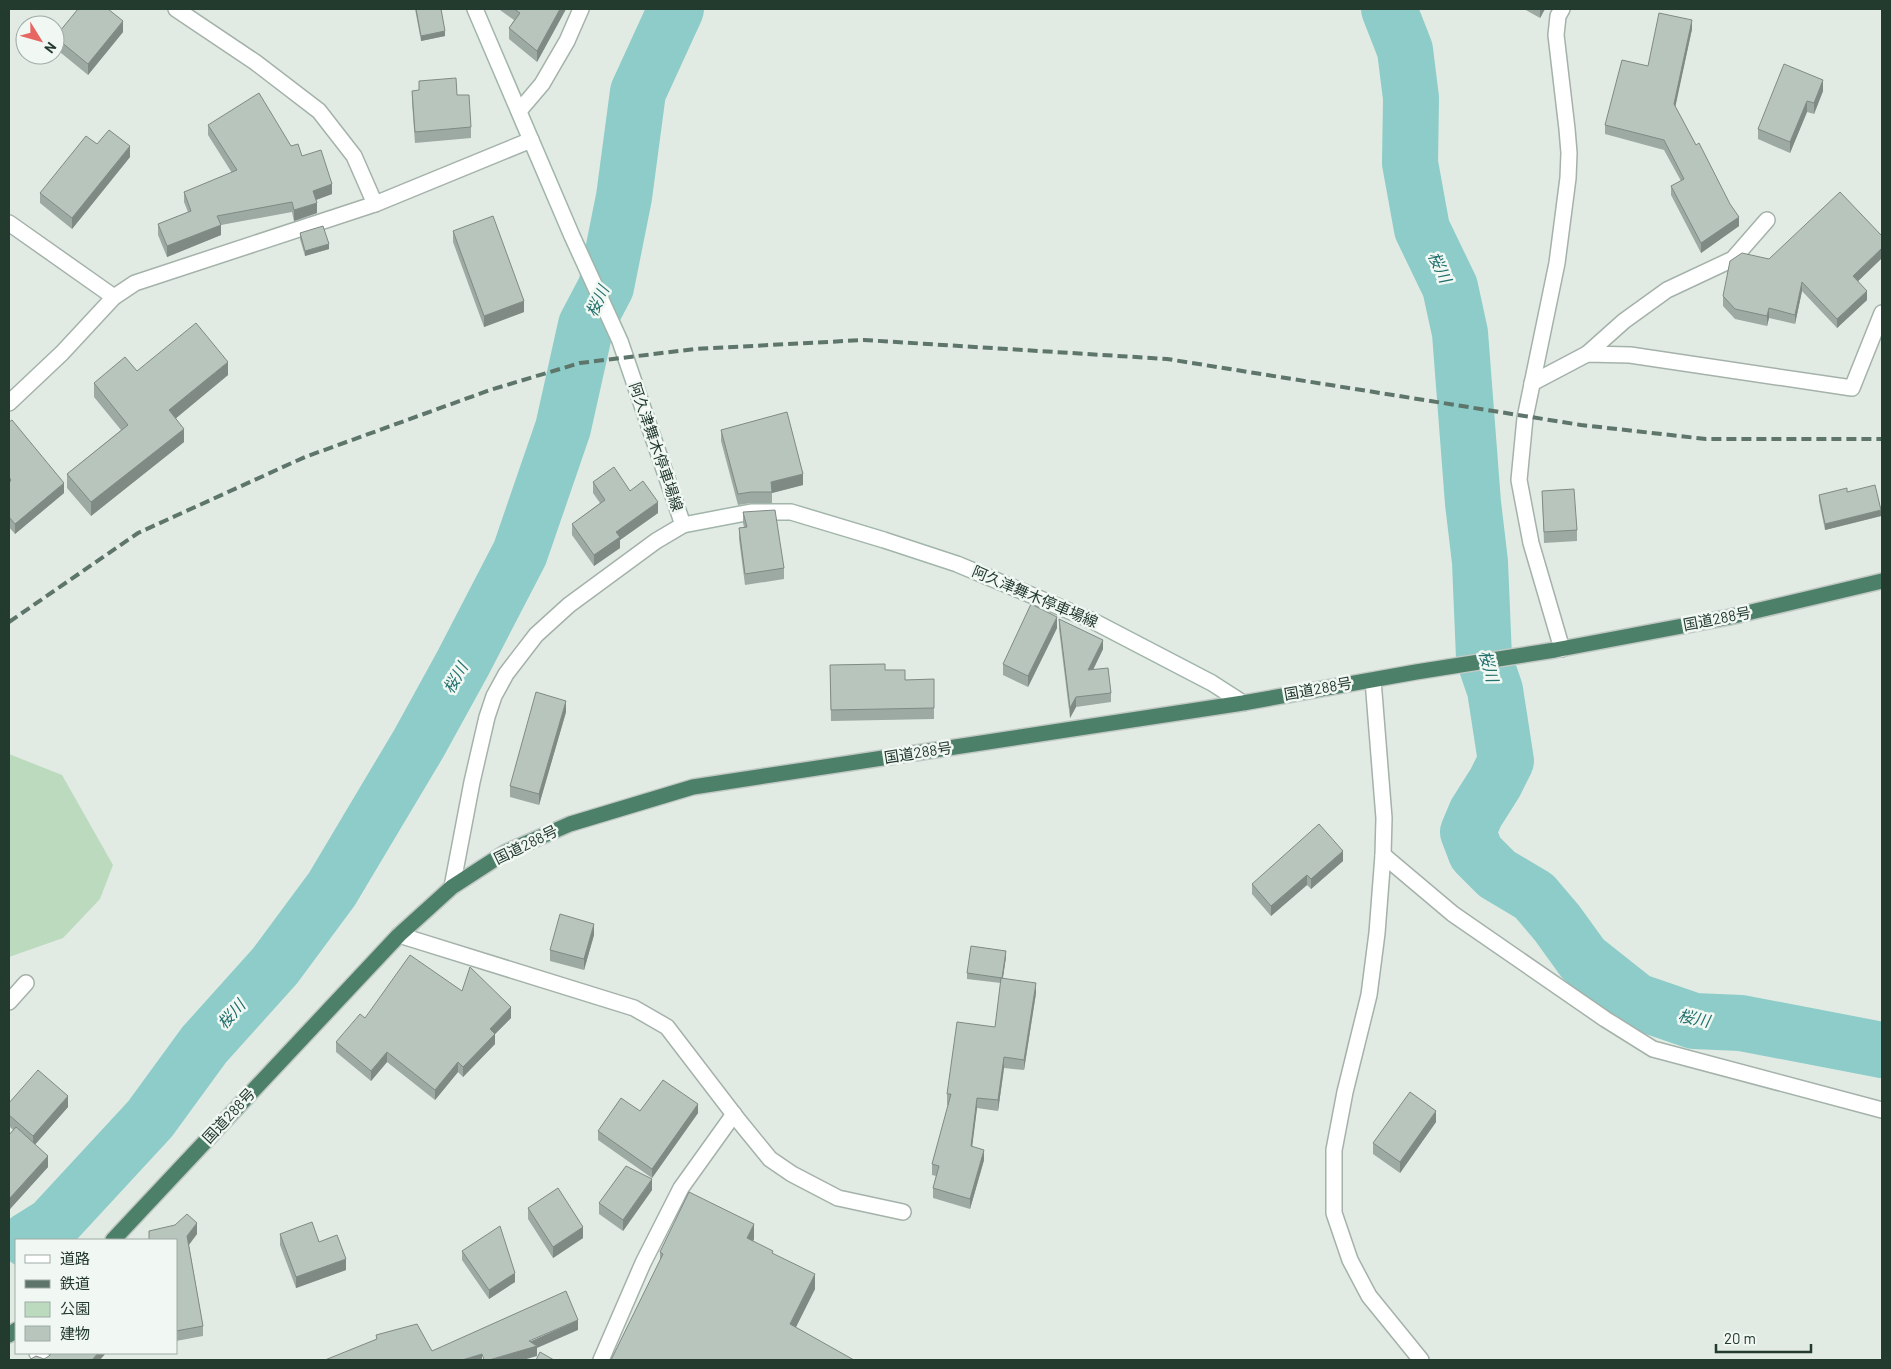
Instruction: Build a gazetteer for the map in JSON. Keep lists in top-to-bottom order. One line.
{"streets":{"highway":["国道288号"],"street":["阿久津舞木停車場線"]},"crossings":[["阿久津舞木停車場線","国道288号"]],"water":["桜川"],"legend":["道路","鉄道","公園","建物"],"scale_bar":"20 m","north":"bottom right"}
